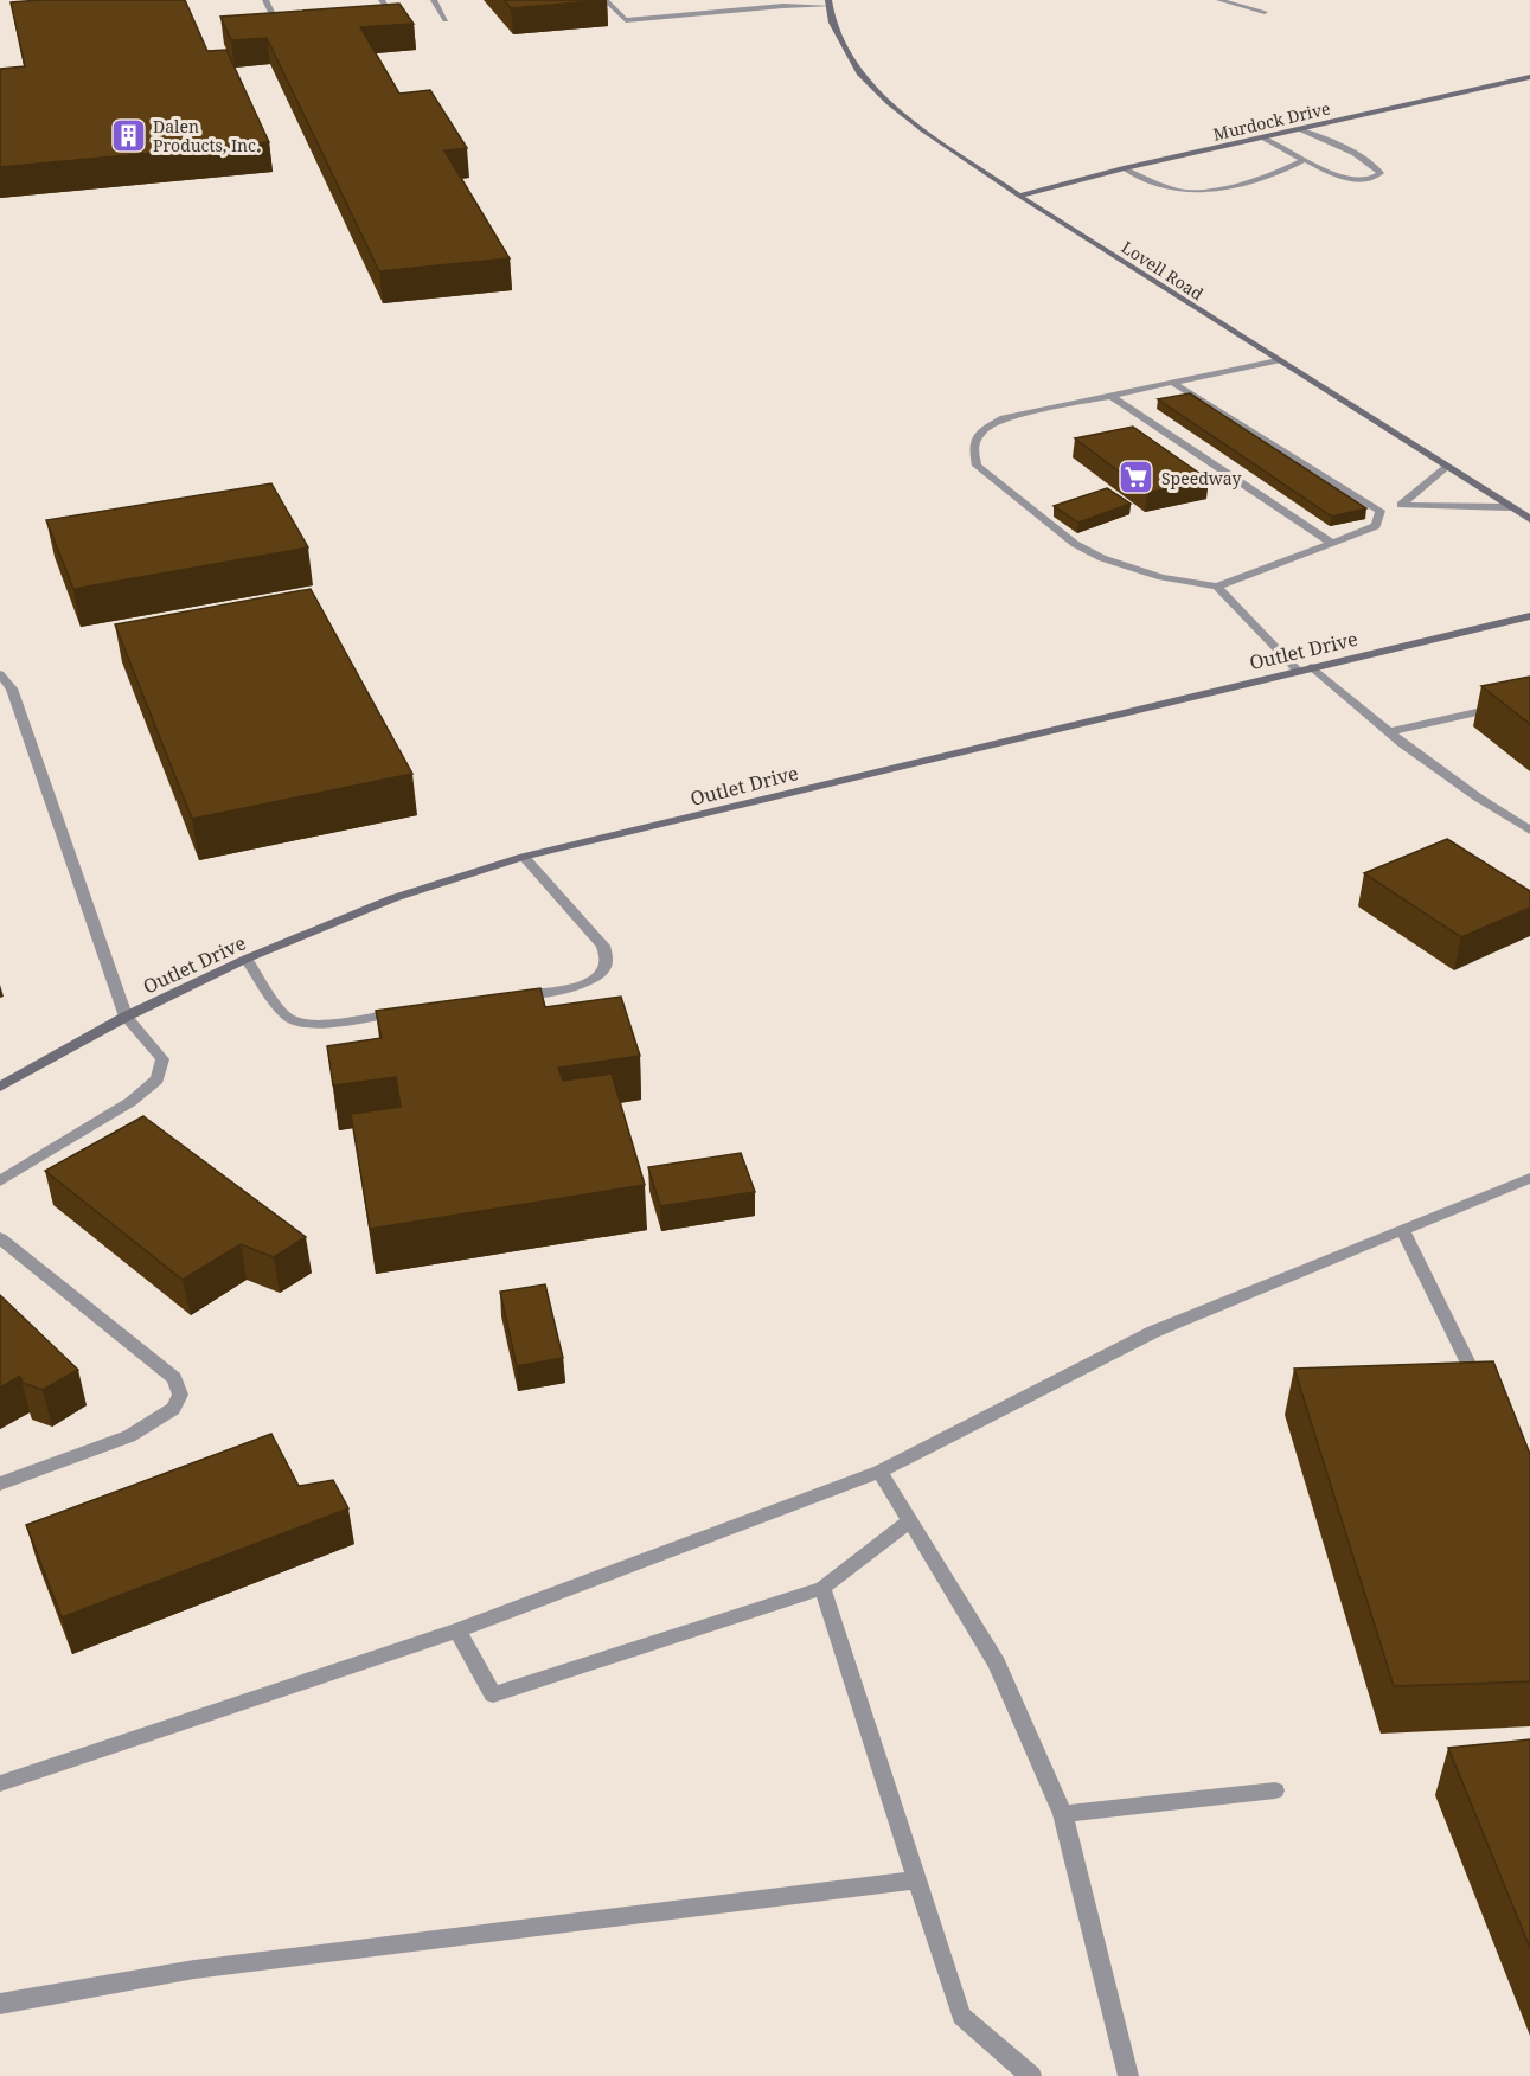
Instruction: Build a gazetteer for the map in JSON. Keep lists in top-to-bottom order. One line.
{"streets":{"main road":["Murdock Drive","Lovell Road","Outlet Drive"]},"crossings":[["Murdock Drive","Lovell Road"]],"places":{"building":["Dalen Products, Inc."],"supermarket":["Speedway"]}}
